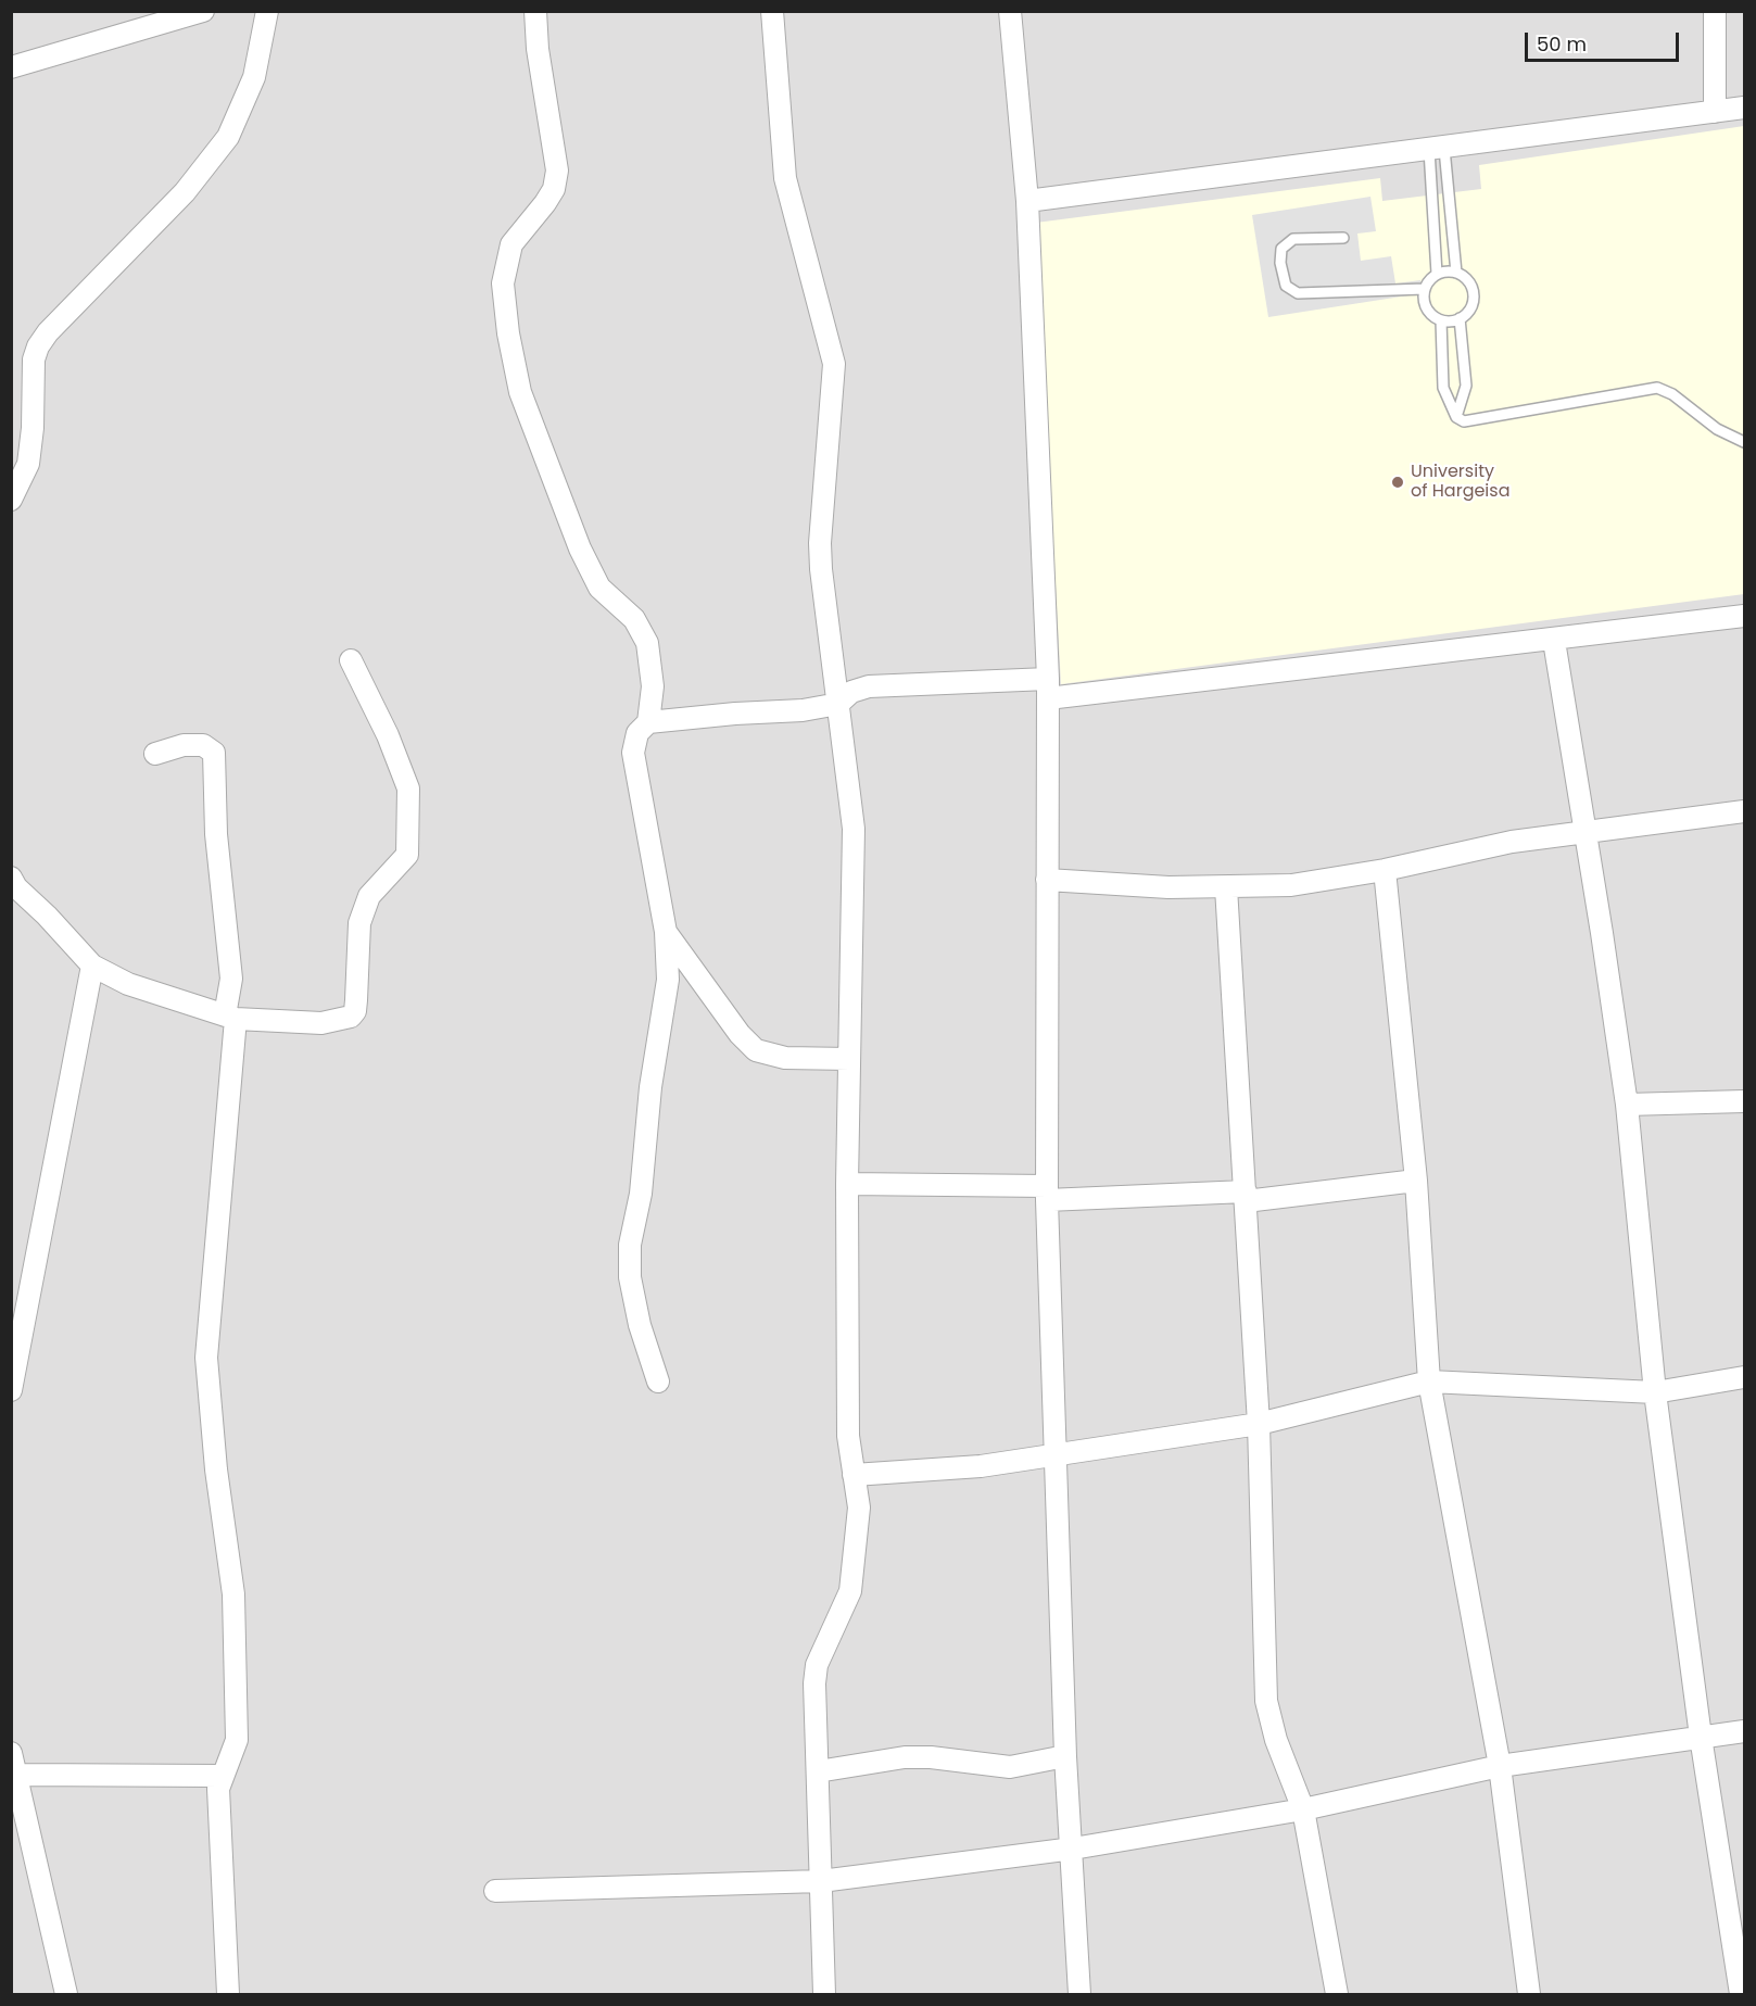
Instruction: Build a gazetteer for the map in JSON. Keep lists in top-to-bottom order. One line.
{"places":["University of Hargeisa"],"scale_bar":"50 m"}
